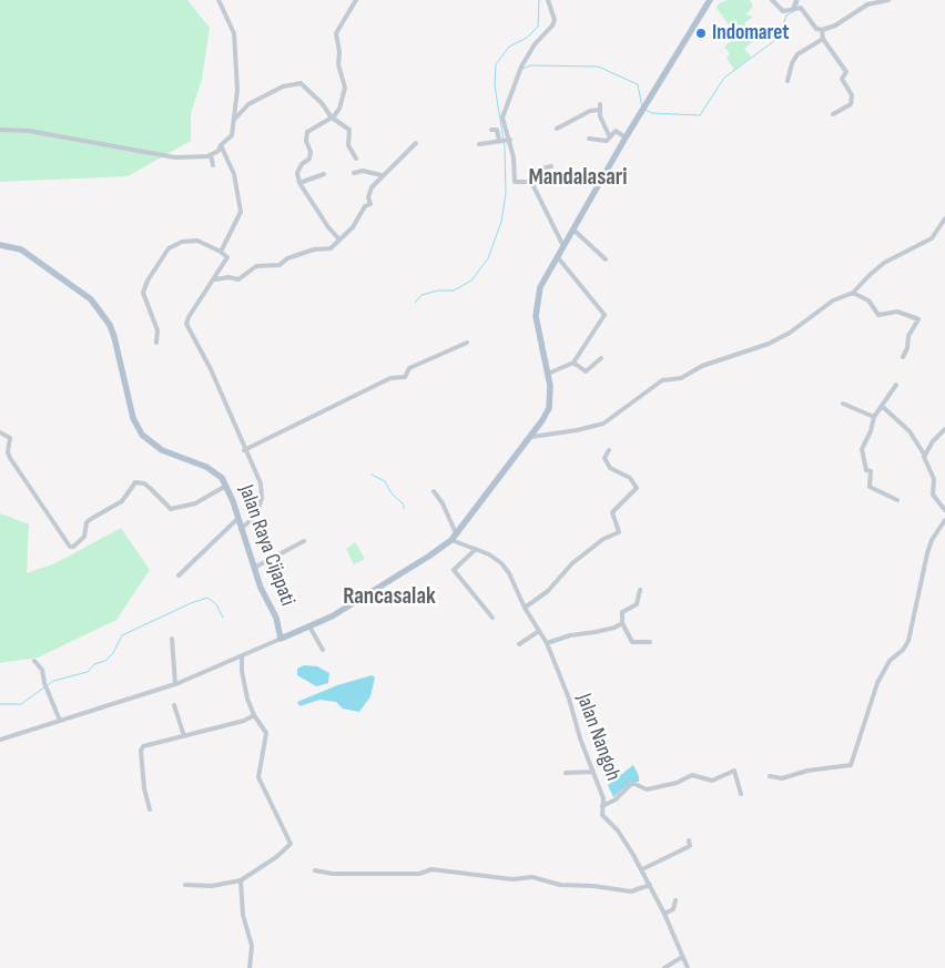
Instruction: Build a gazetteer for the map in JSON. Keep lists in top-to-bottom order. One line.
{"streets":{"main road":["Jalan Raya Cijapati"],"street":["Jalan Nangoh"]},"districts":["Mandalasari","Rancasalak"],"places":["Indomaret"]}
